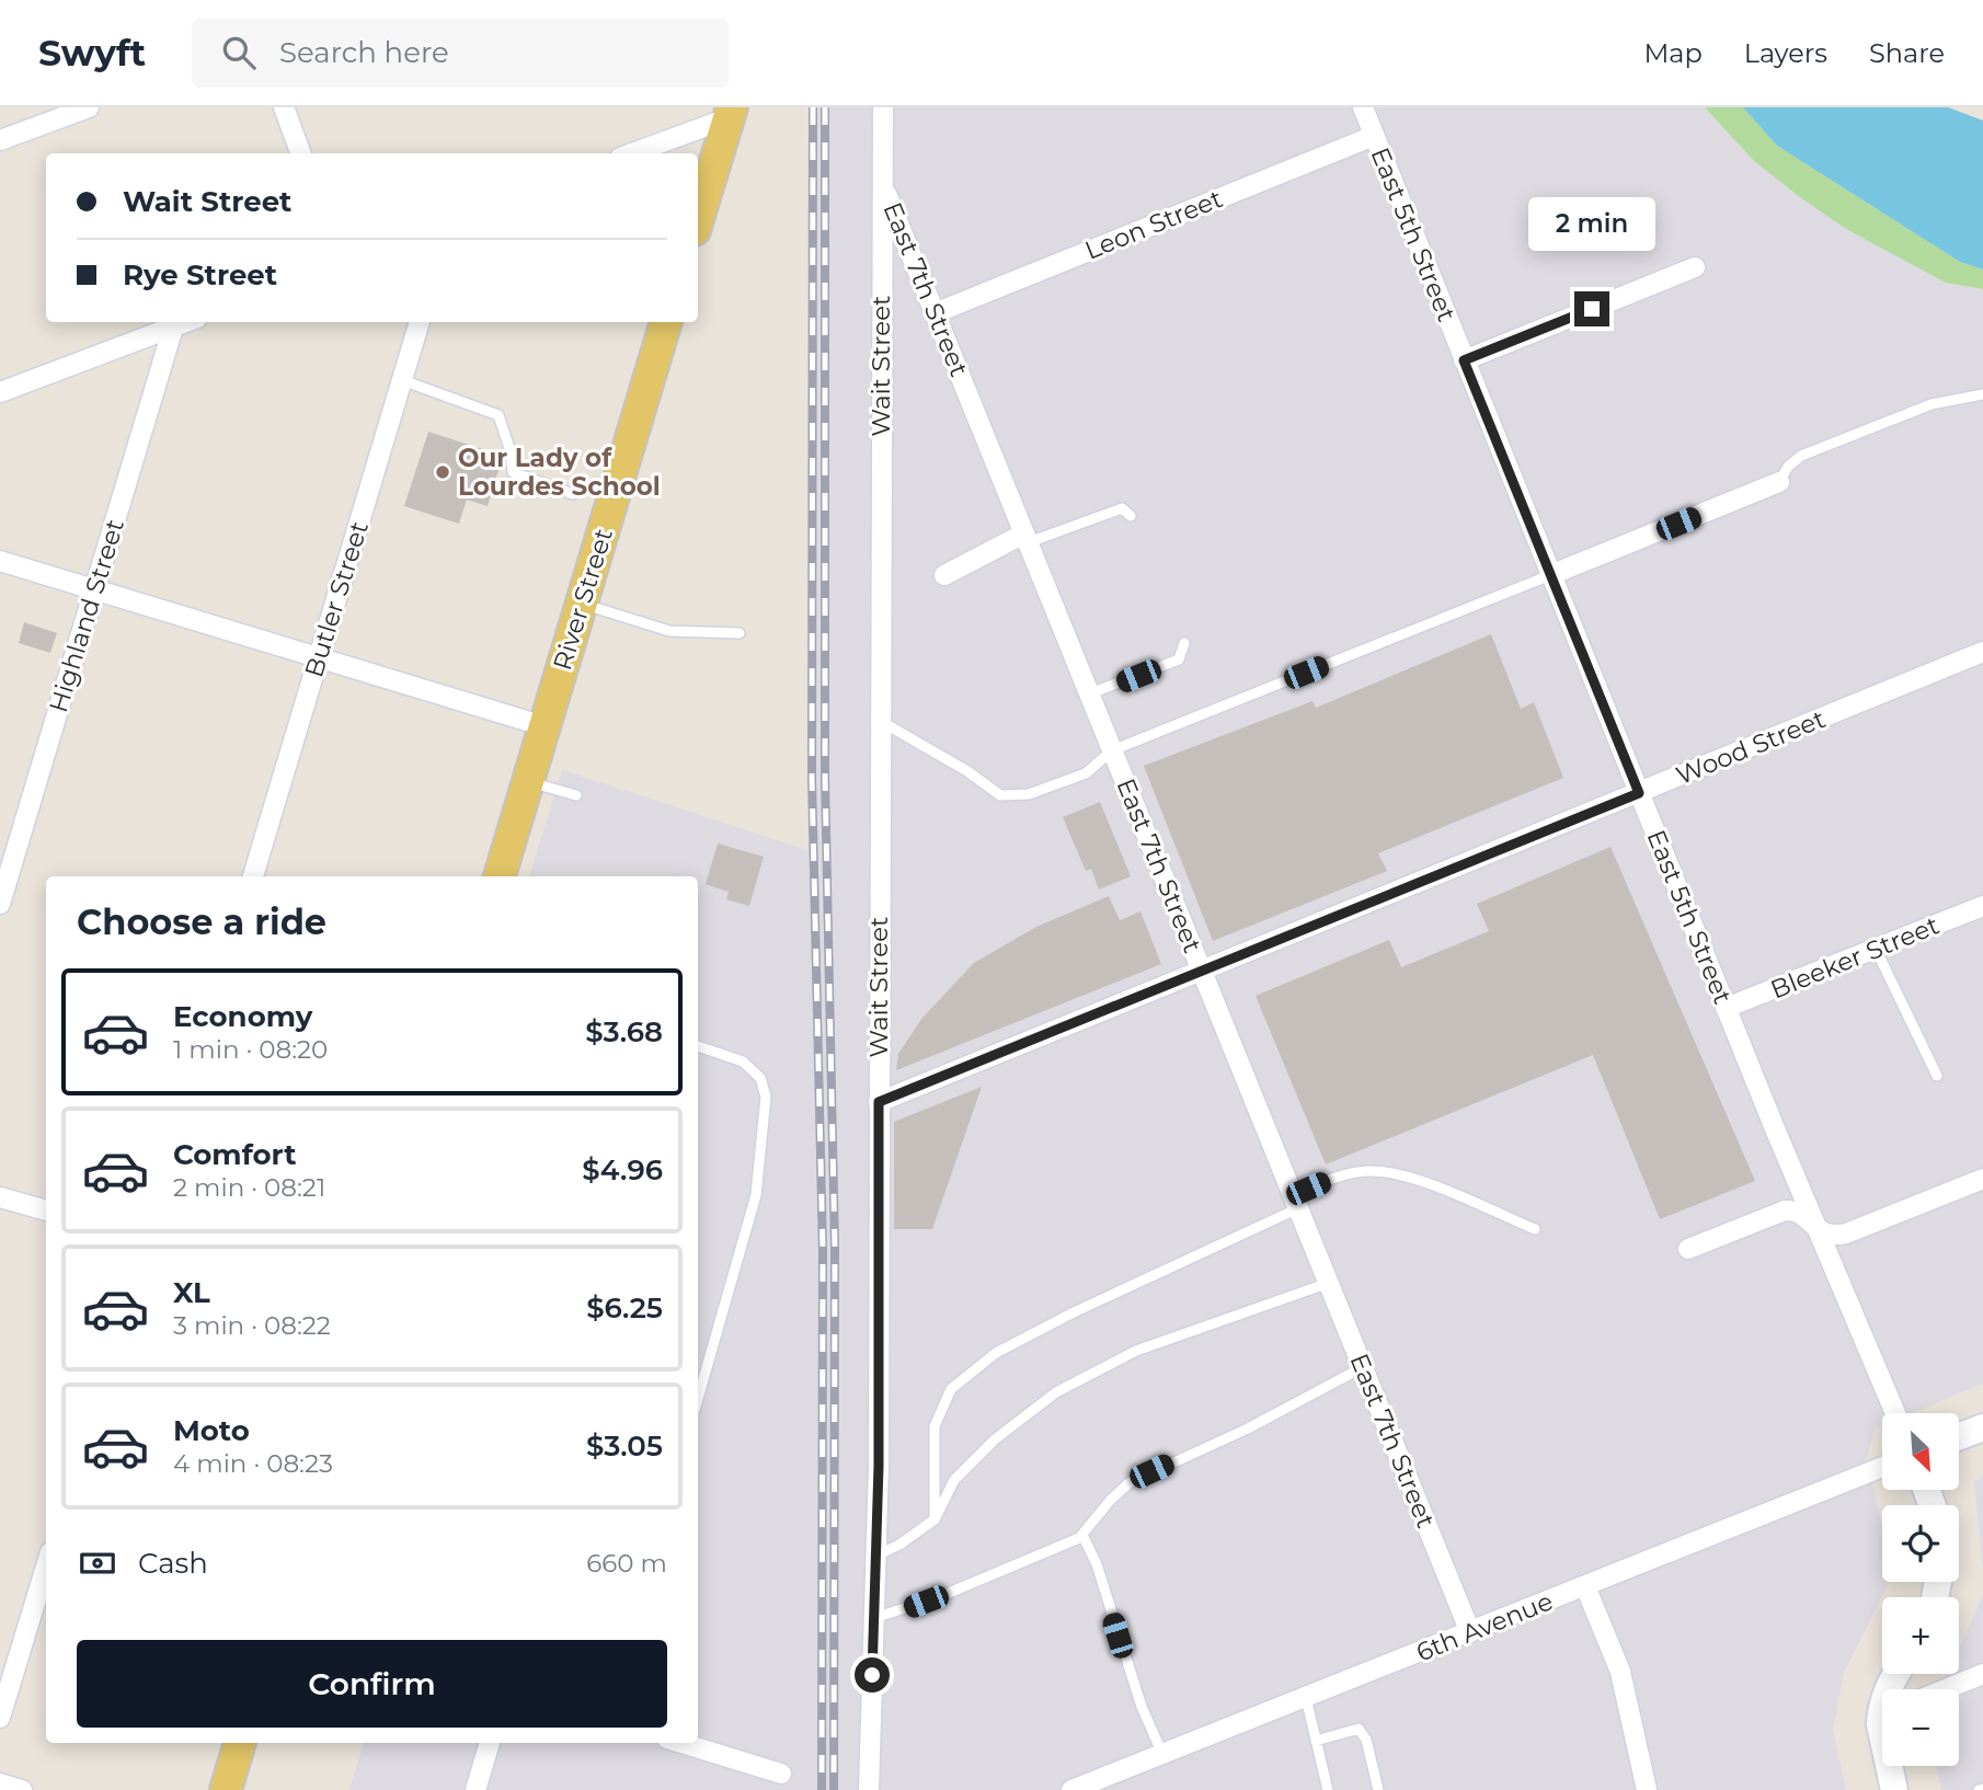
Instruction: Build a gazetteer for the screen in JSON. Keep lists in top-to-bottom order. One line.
{"streets":{"main road":["River Street"],"street":["Leon Street","East 5th Street","East 7th Street","Wait Street","Butler Street","Highland Street","Wood Street","Bleeker Street","6th Avenue"]},"crossings":[["Leon Street","East 5th Street"],["Leon Street","East 7th Street"],["East 5th Street","Wood Street"],["East 5th Street","Bleeker Street"],["East 7th Street","Wait Street"],["East 7th Street","Wood Street"],["East 7th Street","6th Avenue"],["Wait Street","Wood Street"]],"places":["Our Lady of Lourdes School"],"north":"bottom right","page":{"header":"Swyft","search":"Search here","nav":["Map","Layers","Share"],"banner":["Wait Street","Rye Street"],"bubble":"2 min","heading":"Choose a ride","list":[{"name":"Economy","note":"1 min · 08:20","value":"$3.68"},{"name":"Comfort","note":"2 min · 08:21","value":"$4.96"},{"name":"XL","note":"3 min · 08:22","value":"$6.25"},{"name":"Moto","note":"4 min · 08:23","value":"$3.05"}],"map_buttons":["+","−"],"pay":["Cash","660 m"],"buttons":"Confirm"}}
